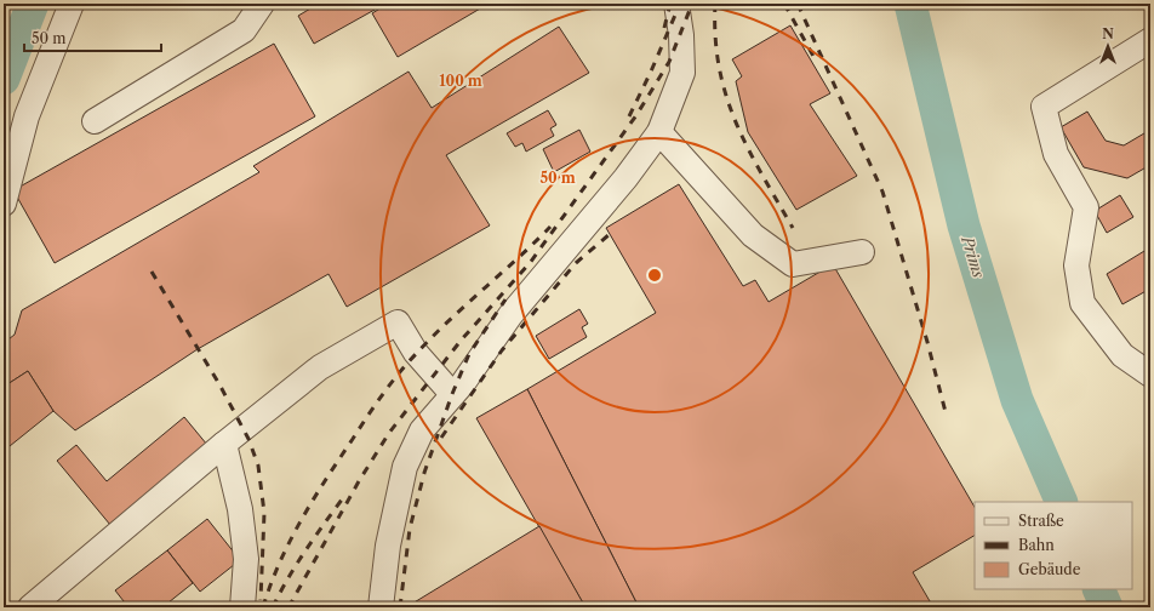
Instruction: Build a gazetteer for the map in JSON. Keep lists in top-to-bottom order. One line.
{"water":["Prims"],"legend":["Straße","Bahn","Gebäude"],"scale_bar":"50 m","north":"top","rings":["100 m","50 m"]}
